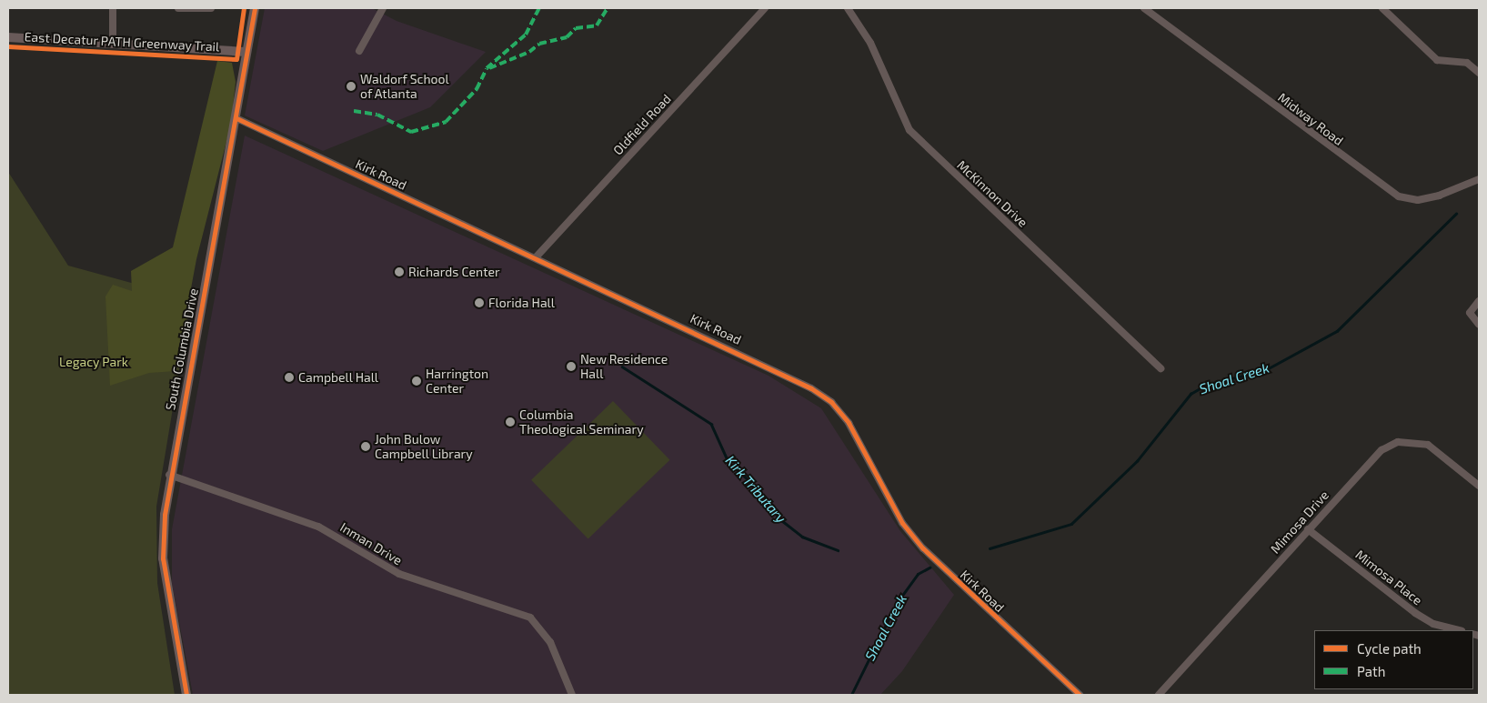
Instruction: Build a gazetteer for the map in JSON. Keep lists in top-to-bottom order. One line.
{"streets":{"main road":["South Columbia Drive"],"street":["Midway Road","Oldfield Road","Kirk Road","McKinnon Drive","Mimosa Drive","Inman Drive","Mimosa Place"],"cycle path":["East Decatur PATH Greenway Trail"]},"crossings":[["Oldfield Road","Kirk Road"],["Kirk Road","South Columbia Drive"],["South Columbia Drive","Inman Drive"],["Mimosa Drive","Mimosa Place"]],"water":["Shoal Creek","Kirk Tributary"],"parks":["Legacy Park"],"places":["Waldorf School of Atlanta","Richards Center","Florida Hall","New Residence Hall","Campbell Hall","Harrington Center","Columbia Theological Seminary","John Bulow Campbell Library"],"legend":["Cycle path","Path"]}
